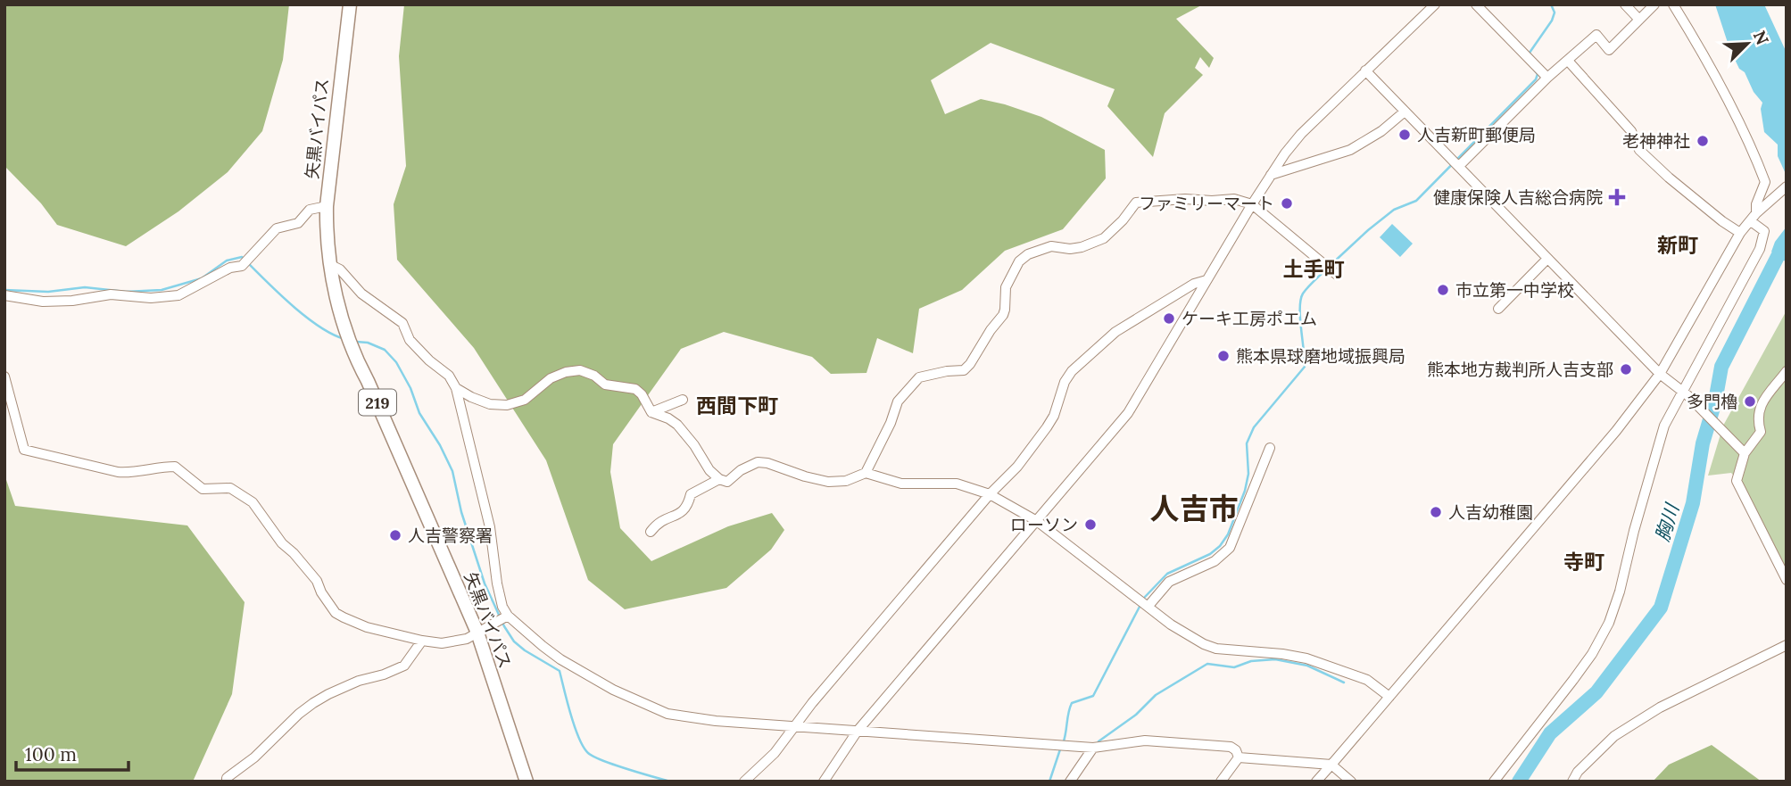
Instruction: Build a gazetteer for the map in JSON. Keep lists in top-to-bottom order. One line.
{"streets":{"highway":["矢黒バイパス","219"]},"districts":["新町","土手町","西間下町","人吉市","寺町"],"water":["胸川"],"places":{"other":["人吉新町郵便局","老神神社","ファミリーマート","市立第一中学校","ケーキ工房ポエム","熊本県球磨地域振興局","熊本地方裁判所人吉支部","多門櫓","人吉幼稚園","ローソン","人吉警察署"],"health":["健康保険人吉総合病院"]},"scale_bar":"100 m","north":"top right"}
